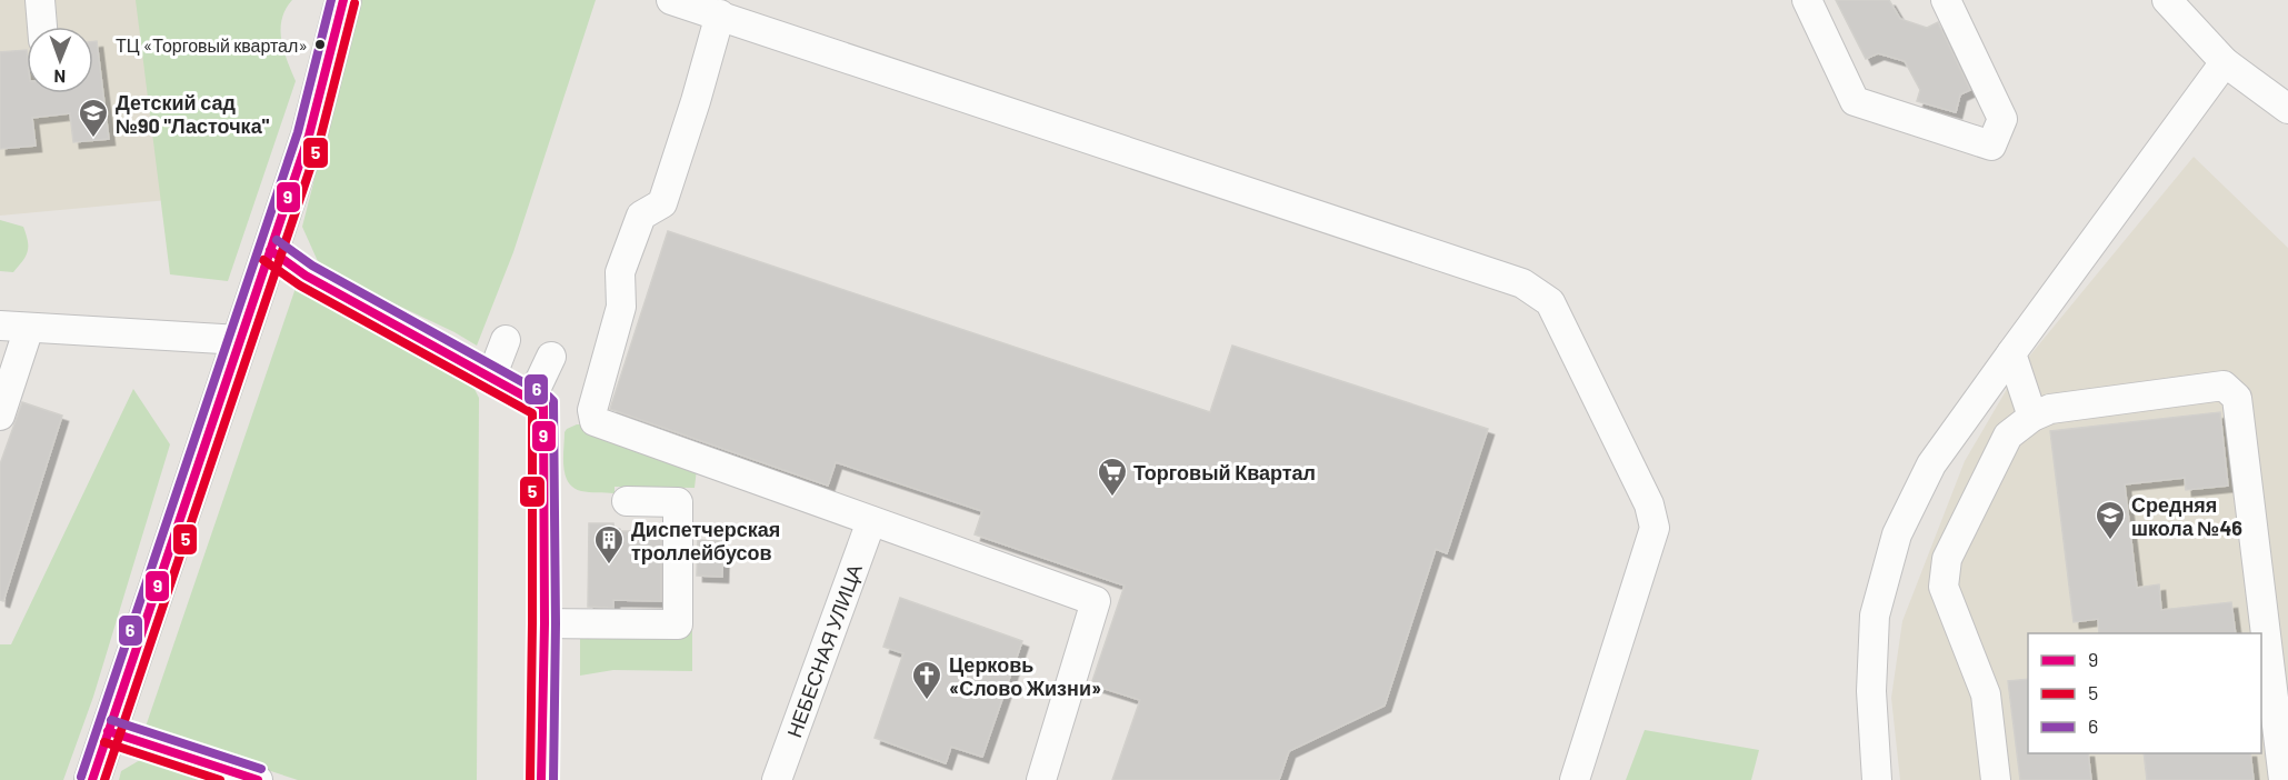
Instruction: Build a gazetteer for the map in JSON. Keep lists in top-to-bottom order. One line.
{"streets":{"street":["НЕБЕСНАЯ УЛИЦА"]},"places":{"other":["ТЦ «Торговый квартал»"],"school or university":["Детский сад №90 \"Ласточка\"","Средняя школа №46"],"supermarket":["Торговый Квартал"],"building":["Диспетчерская троллейбусов"],"church":["Церковь «Слово Жизни»"]},"lines":["transit line 9","transit line 6","transit line 5"],"legend":["9","5","6"],"north":"bottom"}
